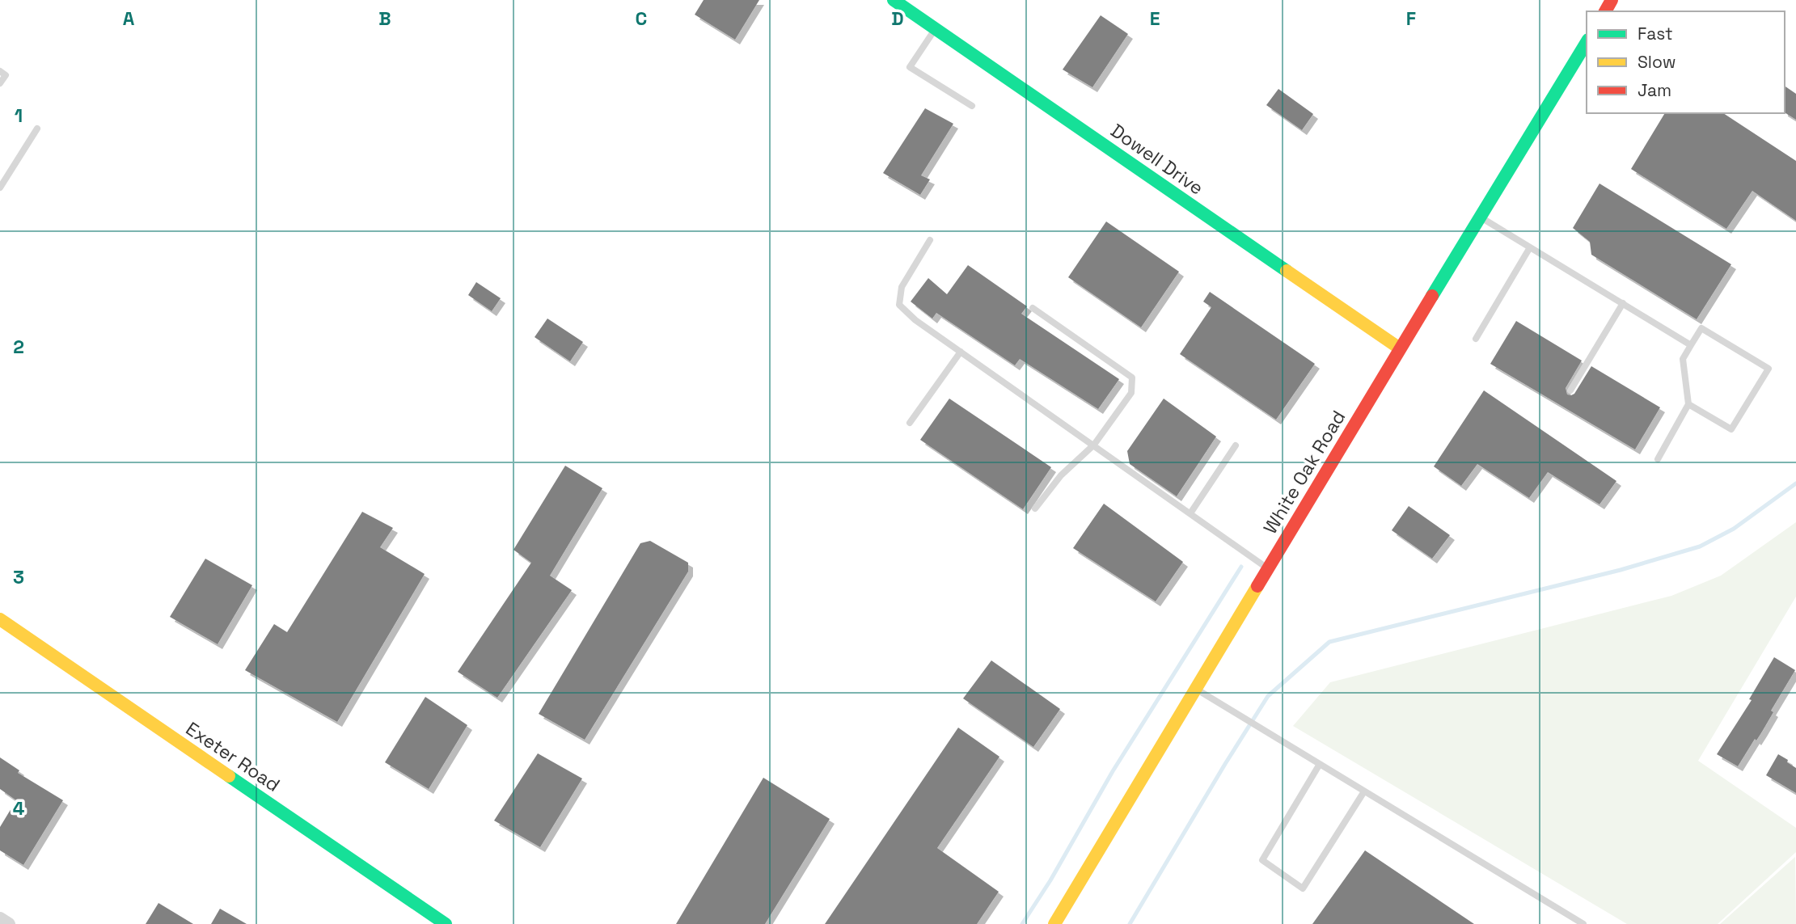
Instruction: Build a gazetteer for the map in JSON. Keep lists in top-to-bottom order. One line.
{"streets":{"street":["Dowell Drive","White Oak Road","Exeter Road"]},"crossings":[["Dowell Drive","White Oak Road"]],"legend":["Fast","Slow","Jam"],"grid":{"columns":["A","B","C","D","E","F"],"rows":["1","2","3","4"]}}
